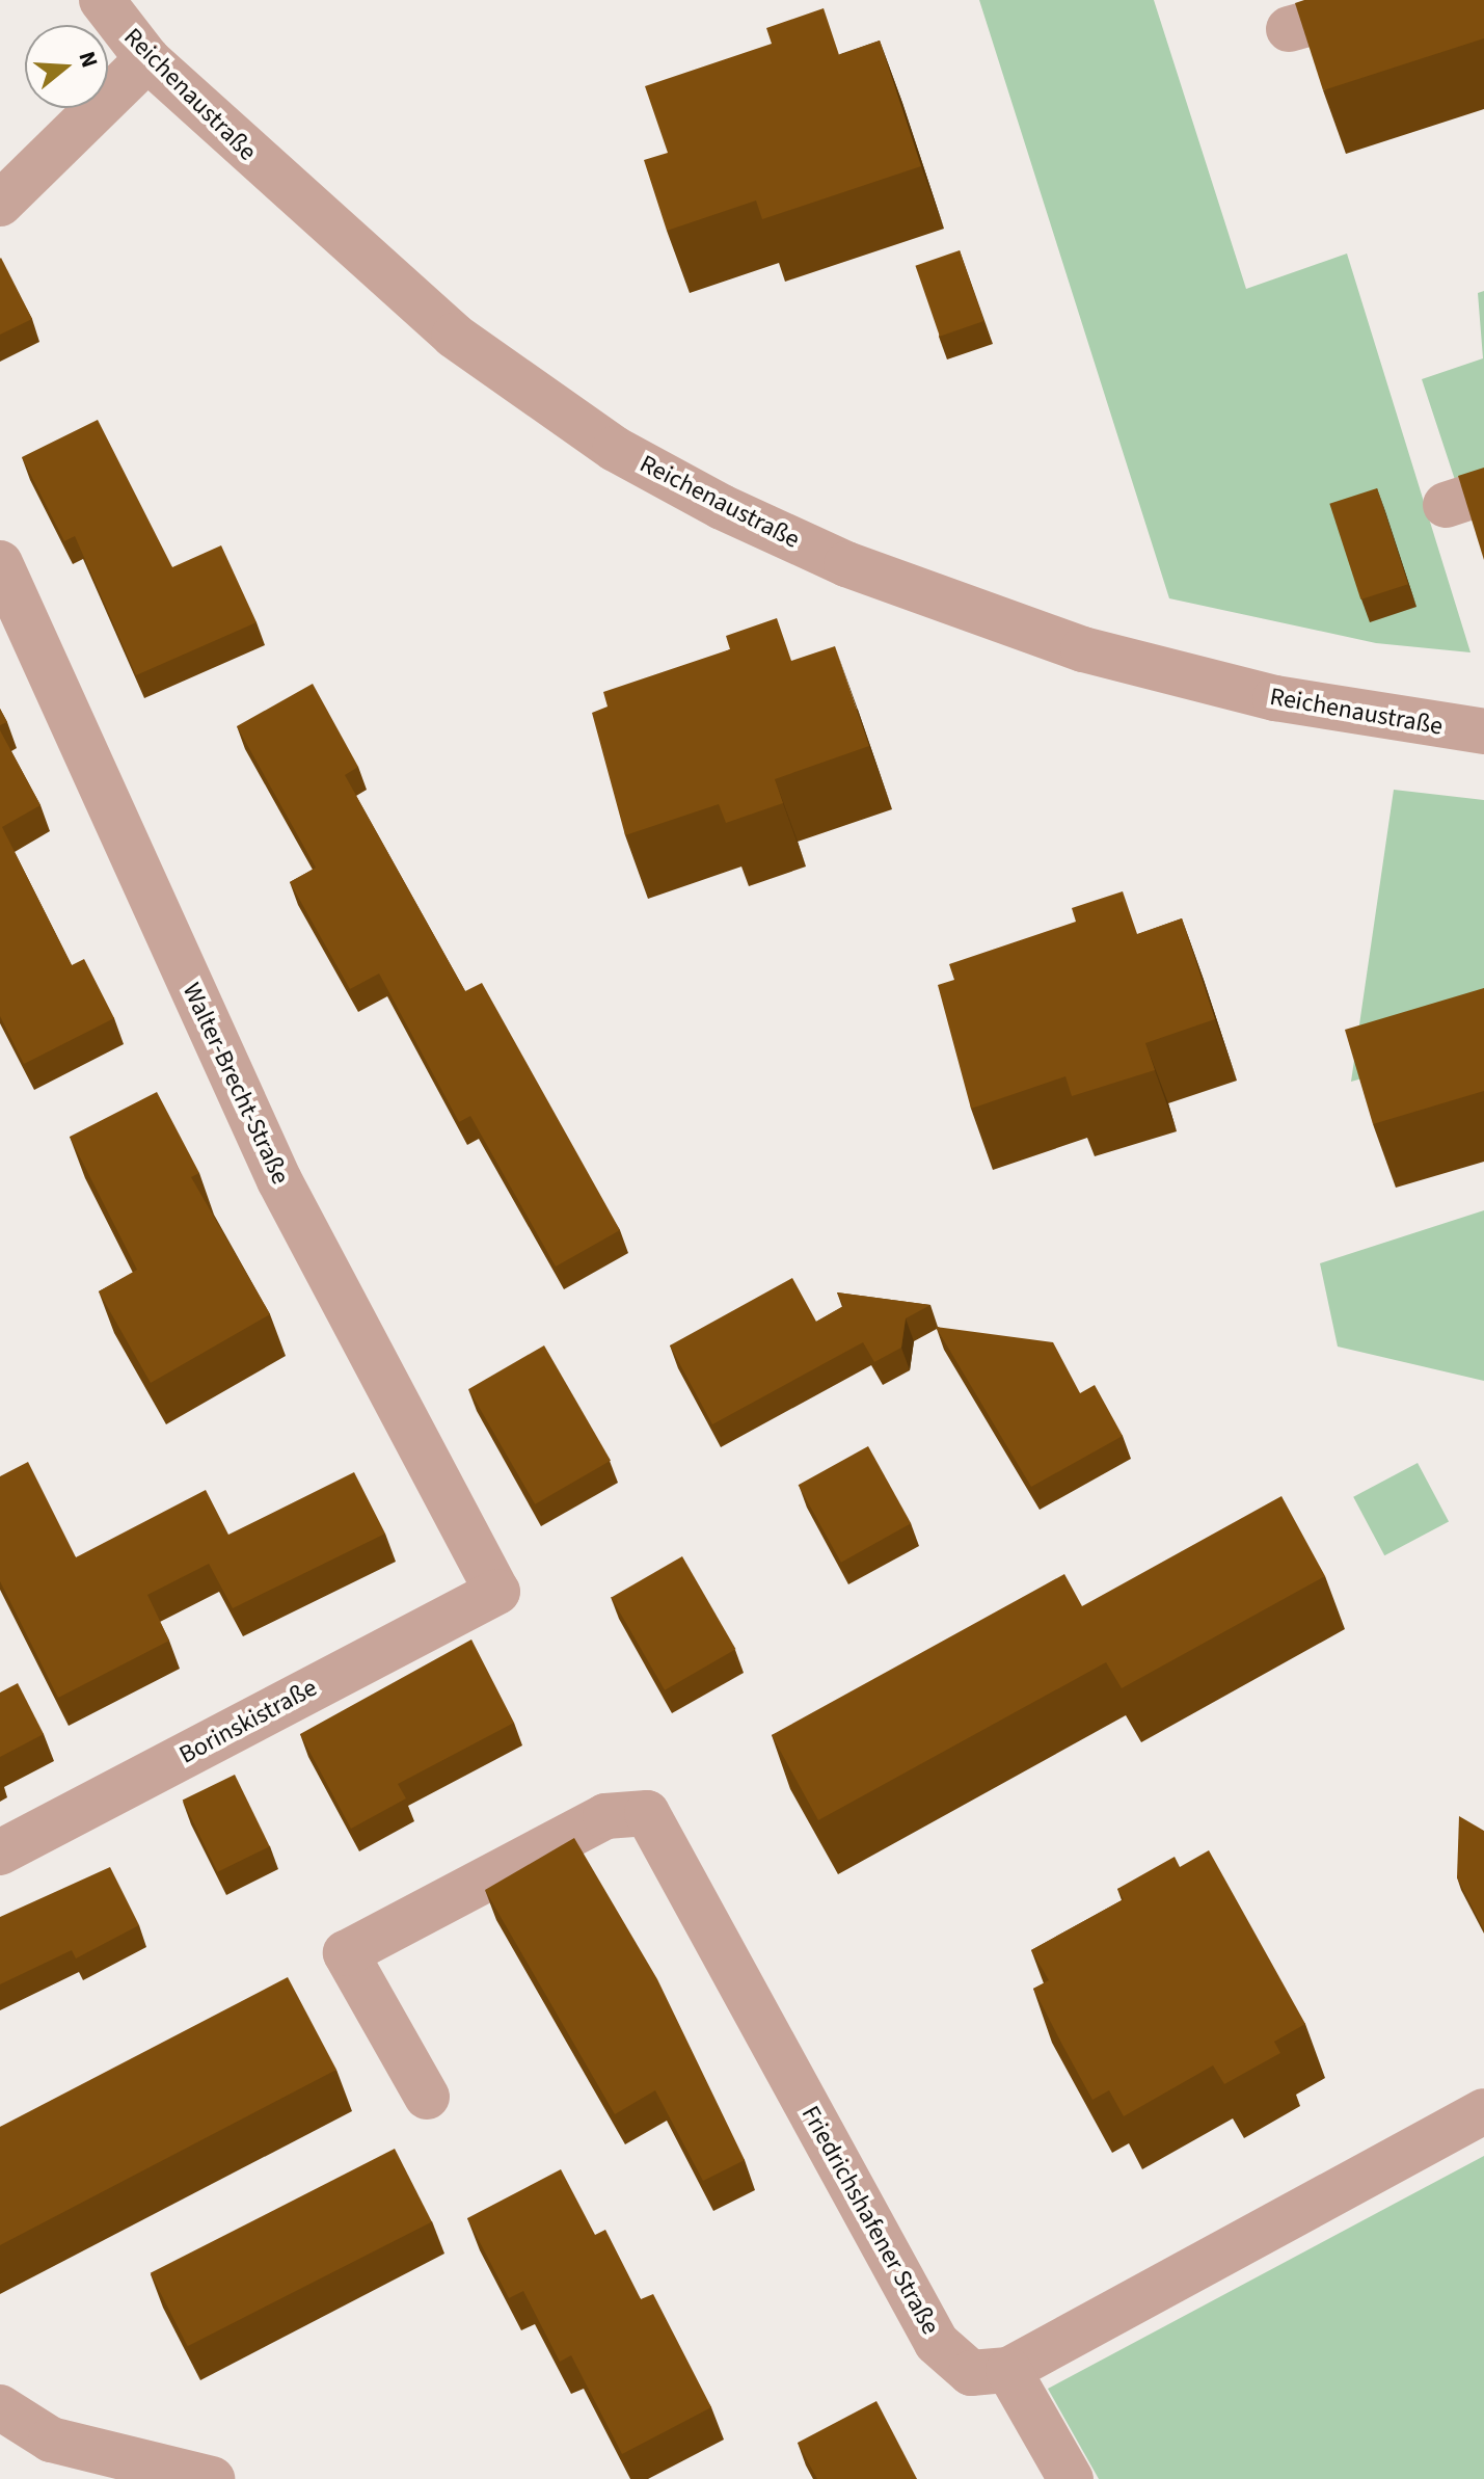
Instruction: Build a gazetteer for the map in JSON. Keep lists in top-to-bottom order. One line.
{"streets":{"street":["Reichenaustraße","Walter-Brecht-Straße","Borinskistraße","Friedrichshafener Straße"]},"crossings":[["Walter-Brecht-Straße","Borinskistraße"]],"north":"right"}
